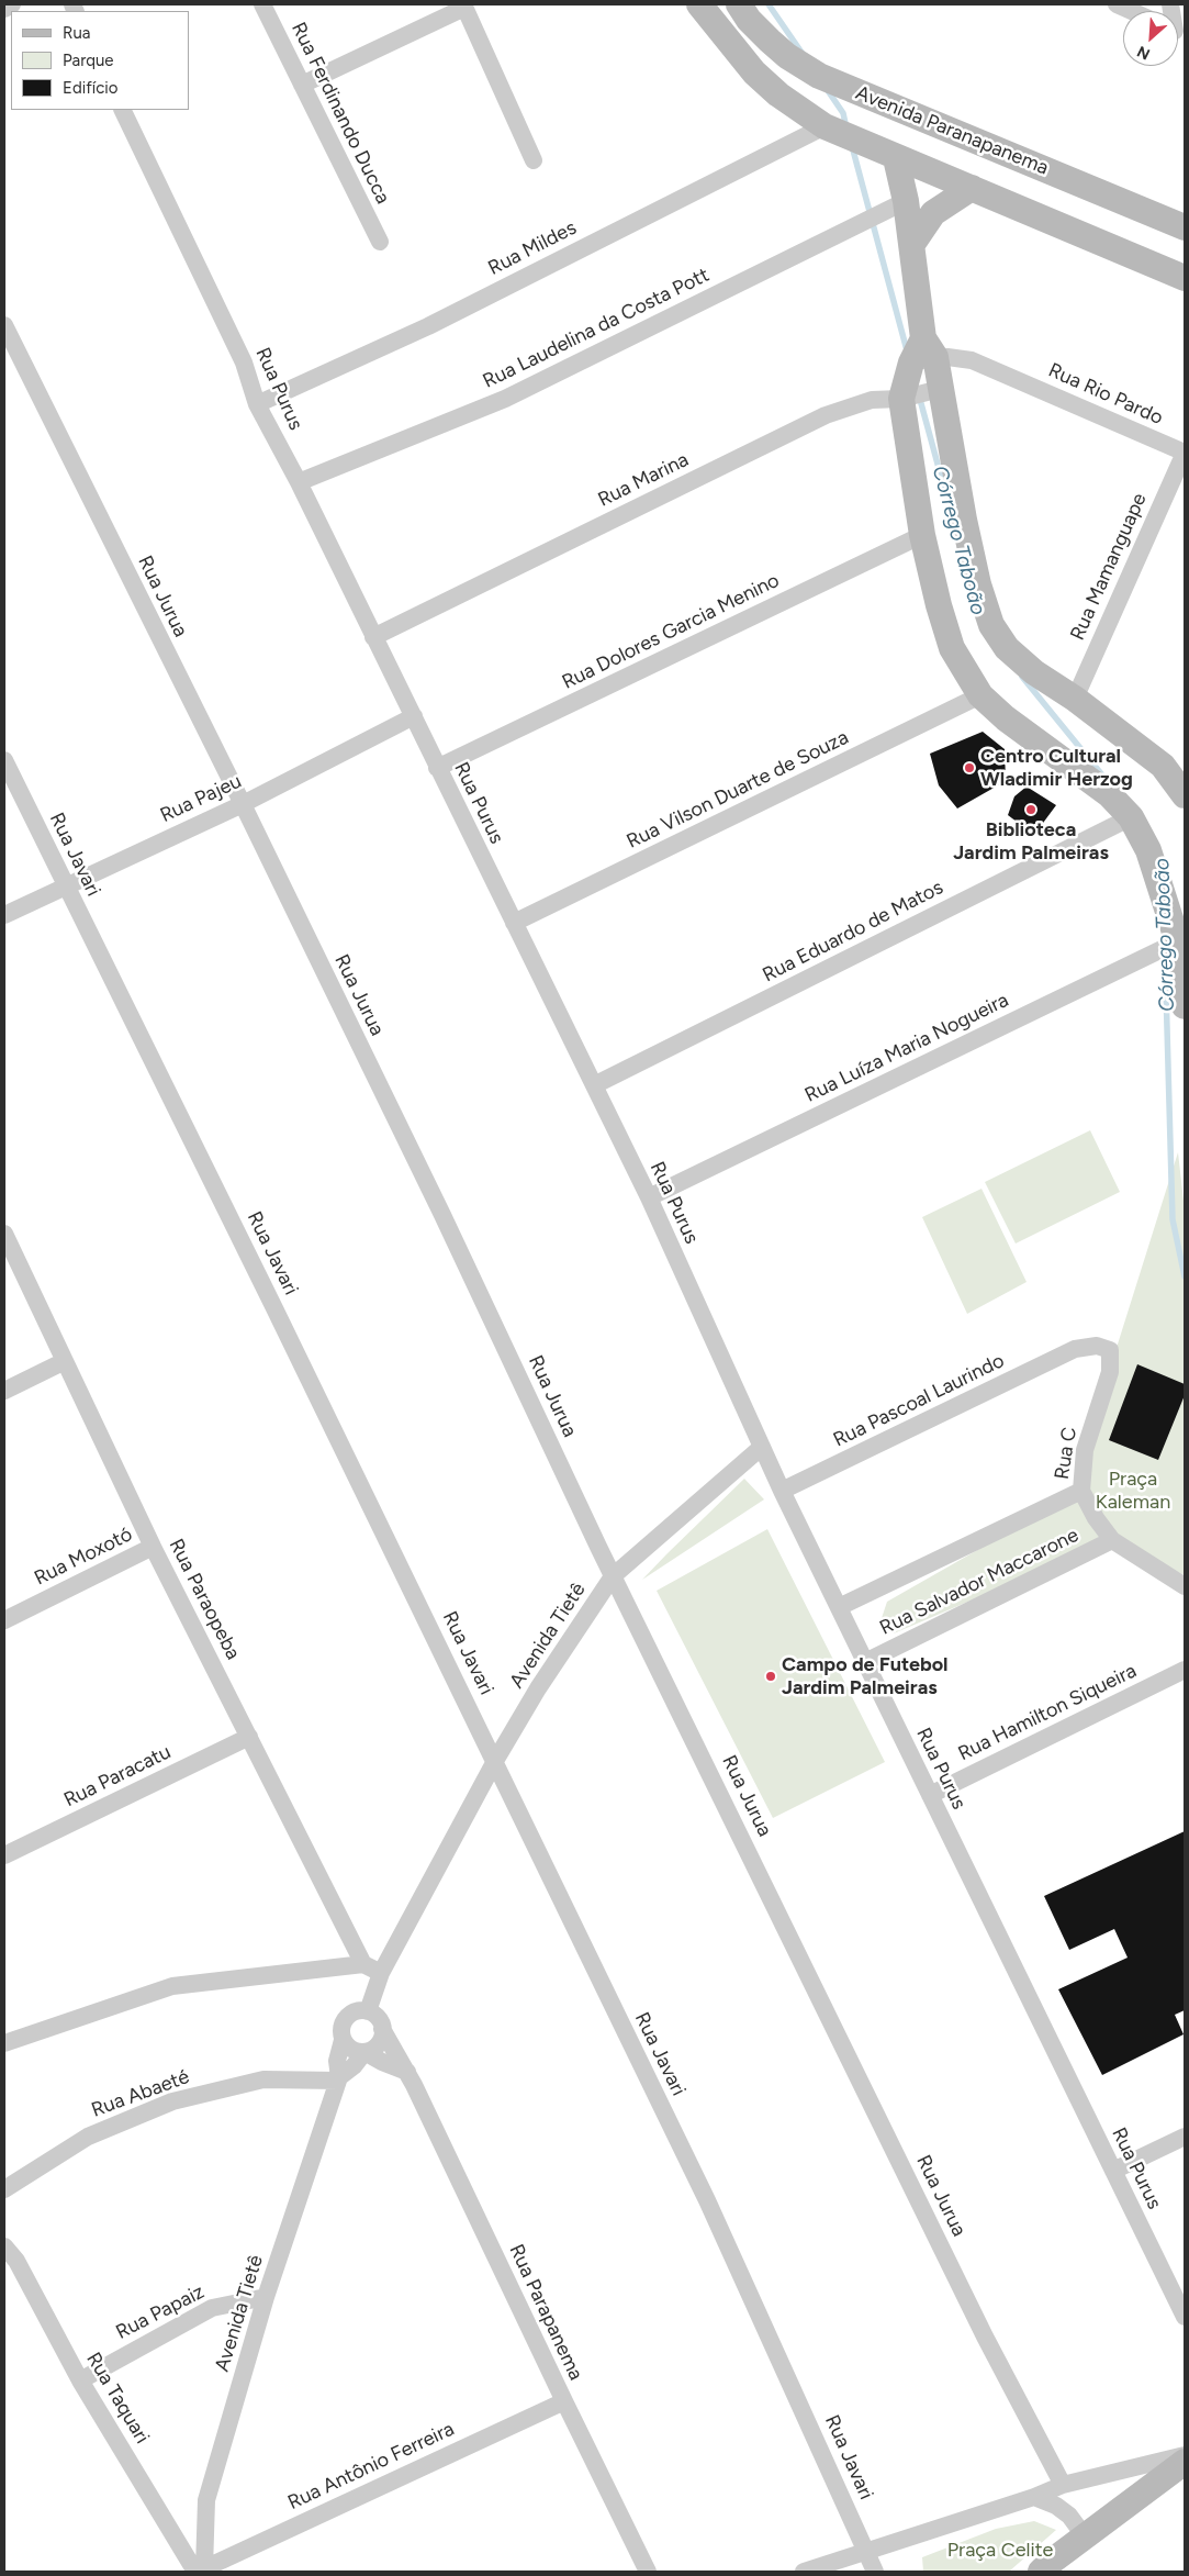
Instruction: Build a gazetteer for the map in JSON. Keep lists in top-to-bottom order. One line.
{"streets":{"street":["Rua Ferdinando Ducca","Avenida Paranapanema","Rua Mildes","Rua Laudelina da Costa Pott","Rua Purus","Rua Rio Pardo","Rua Marina","Rua Mamanguape","Rua Jurua","Rua Dolores Garcia Menino","Rua Vilson Duarte de Souza","Rua Pajeu","Rua Javari","Rua Eduardo de Matos","Rua Luíza Maria Nogueira","Rua Pascoal Laurindo","Rua C","Rua Moxotó","Rua Salvador Maccarone","Rua Paraopeba","Avenida Tietê","Rua Hamilton Siqueira","Rua Paracatu","Rua Abaeté","Rua Papaiz","Rua Parapanema","Rua Taquari","Rua Antônio Ferreira"]},"crossings":[["Rua Mildes","Rua Purus"],["Rua Laudelina da Costa Pott","Rua Purus"],["Rua Purus","Rua Marina"],["Rua Purus","Rua Dolores Garcia Menino"],["Rua Purus","Rua Vilson Duarte de Souza"],["Rua Purus","Rua Pajeu"],["Rua Purus","Rua Eduardo de Matos"],["Rua Purus","Rua Luíza Maria Nogueira"],["Rua Purus","Rua Pascoal Laurindo"],["Rua Purus","Rua Salvador Maccarone"],["Rua Purus","Avenida Tietê"],["Rua Purus","Rua Hamilton Siqueira"],["Rua Rio Pardo","Rua Mamanguape"],["Rua Jurua","Rua Pajeu"],["Rua Jurua","Avenida Tietê"],["Rua Pajeu","Rua Javari"],["Rua Javari","Avenida Tietê"],["Rua Pascoal Laurindo","Rua C"],["Rua C","Rua Salvador Maccarone"],["Rua Moxotó","Rua Paraopeba"],["Rua Paraopeba","Rua Paracatu"],["Avenida Tietê","Rua Abaeté"],["Avenida Tietê","Rua Papaiz"],["Avenida Tietê","Rua Parapanema"],["Avenida Tietê","Rua Taquari"],["Avenida Tietê","Rua Antônio Ferreira"],["Rua Papaiz","Rua Taquari"],["Rua Parapanema","Rua Antônio Ferreira"],["Rua Taquari","Rua Antônio Ferreira"]],"water":["Córrego Taboão"],"parks":["Praça Kaleman","Praça Celite"],"places":["Centro Cultural Wladimir Herzog","Biblioteca Jardim Palmeiras","Campo de Futebol Jardim Palmeiras"],"legend":["Rua","Parque","Edifício"],"north":"bottom left"}
